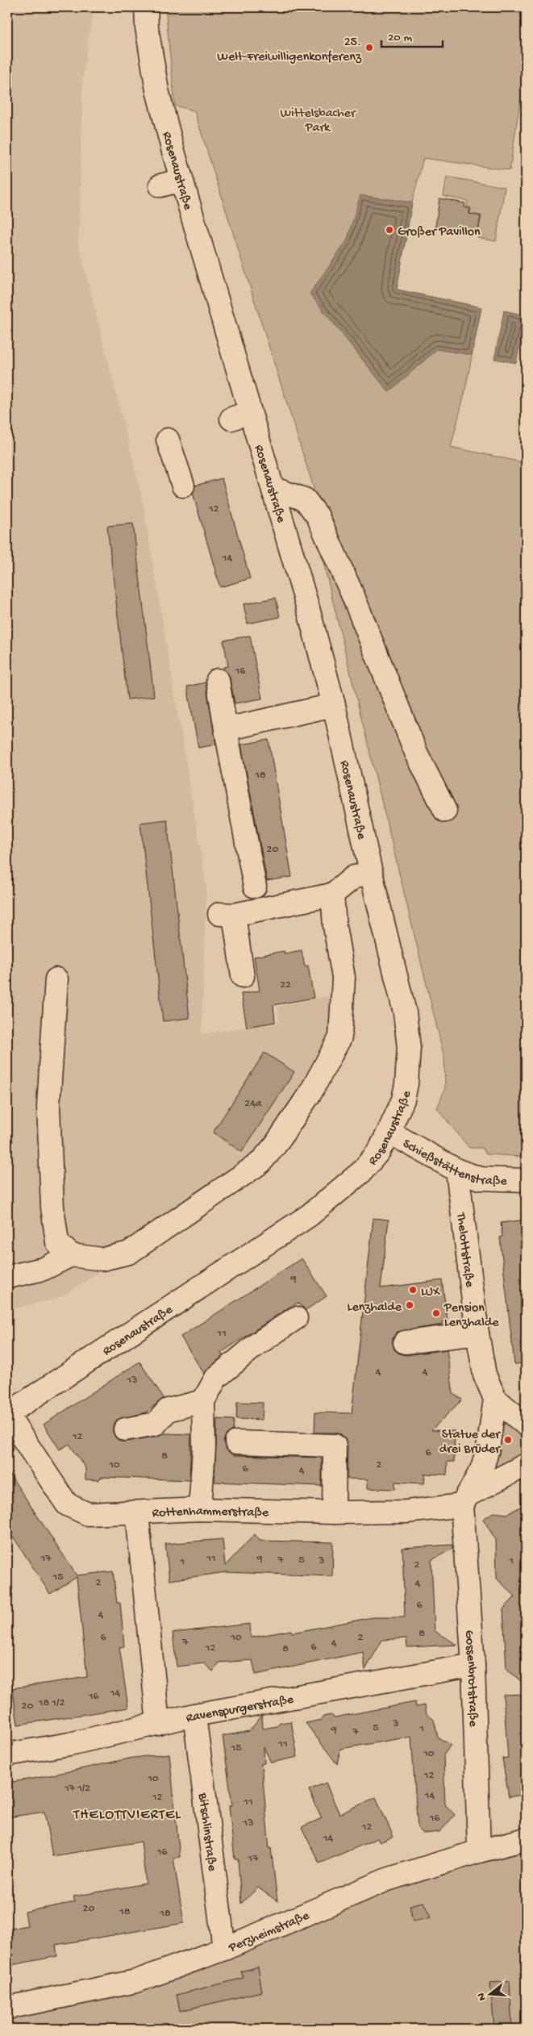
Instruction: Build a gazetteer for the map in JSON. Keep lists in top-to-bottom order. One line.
{"streets":{"street":["Rosenaustraße","Schießstättenstraße","Thelottstraße","Rottenhammerstraße","Gossenbrotstraße","Ravenspurgerstraße","Bitschlinstraße","Perzheimstraße"]},"crossings":[["Rosenaustraße","Schießstättenstraße"],["Rosenaustraße","Rottenhammerstraße"],["Schießstättenstraße","Thelottstraße"],["Rottenhammerstraße","Gossenbrotstraße"],["Gossenbrotstraße","Ravenspurgerstraße"],["Gossenbrotstraße","Perzheimstraße"],["Ravenspurgerstraße","Bitschlinstraße"],["Bitschlinstraße","Perzheimstraße"]],"districts":["THELOTTVIERTEL"],"parks":["Wittelsbacher Park"],"places":["25. Welt-Freiwilligenkonferenz","Großer Pavillon","LUX","Lenzhalde","Pension Lenzhalde","Statue der drei Brüder"],"house_numbers":["12","14","16","18","20","22","24a","9","11","4","4","13","12","6","8","10","2","6","4","17","11","9","7","5","3","1","1","2","15","2","4","6","4","8","6","10","2","7","4","6","12","8","14","16","18 1/2","20","3","5","1","9","7","11","15","10","12","10","17 1/2","14","12","11","16","13","12","14","16","17","20","18","18"],"scale_bar":"20 m","north":"left"}
